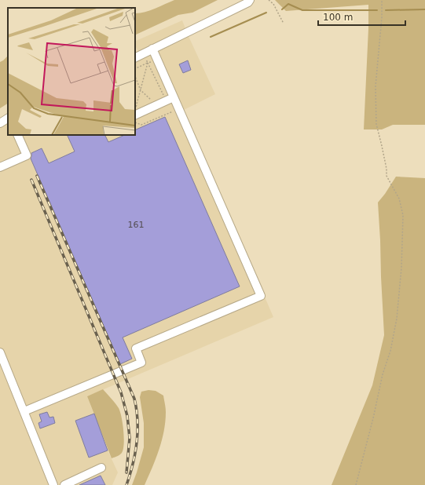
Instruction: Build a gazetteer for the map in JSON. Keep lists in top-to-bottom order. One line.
{"house_numbers":["161"],"scale_bar":"100 m"}
